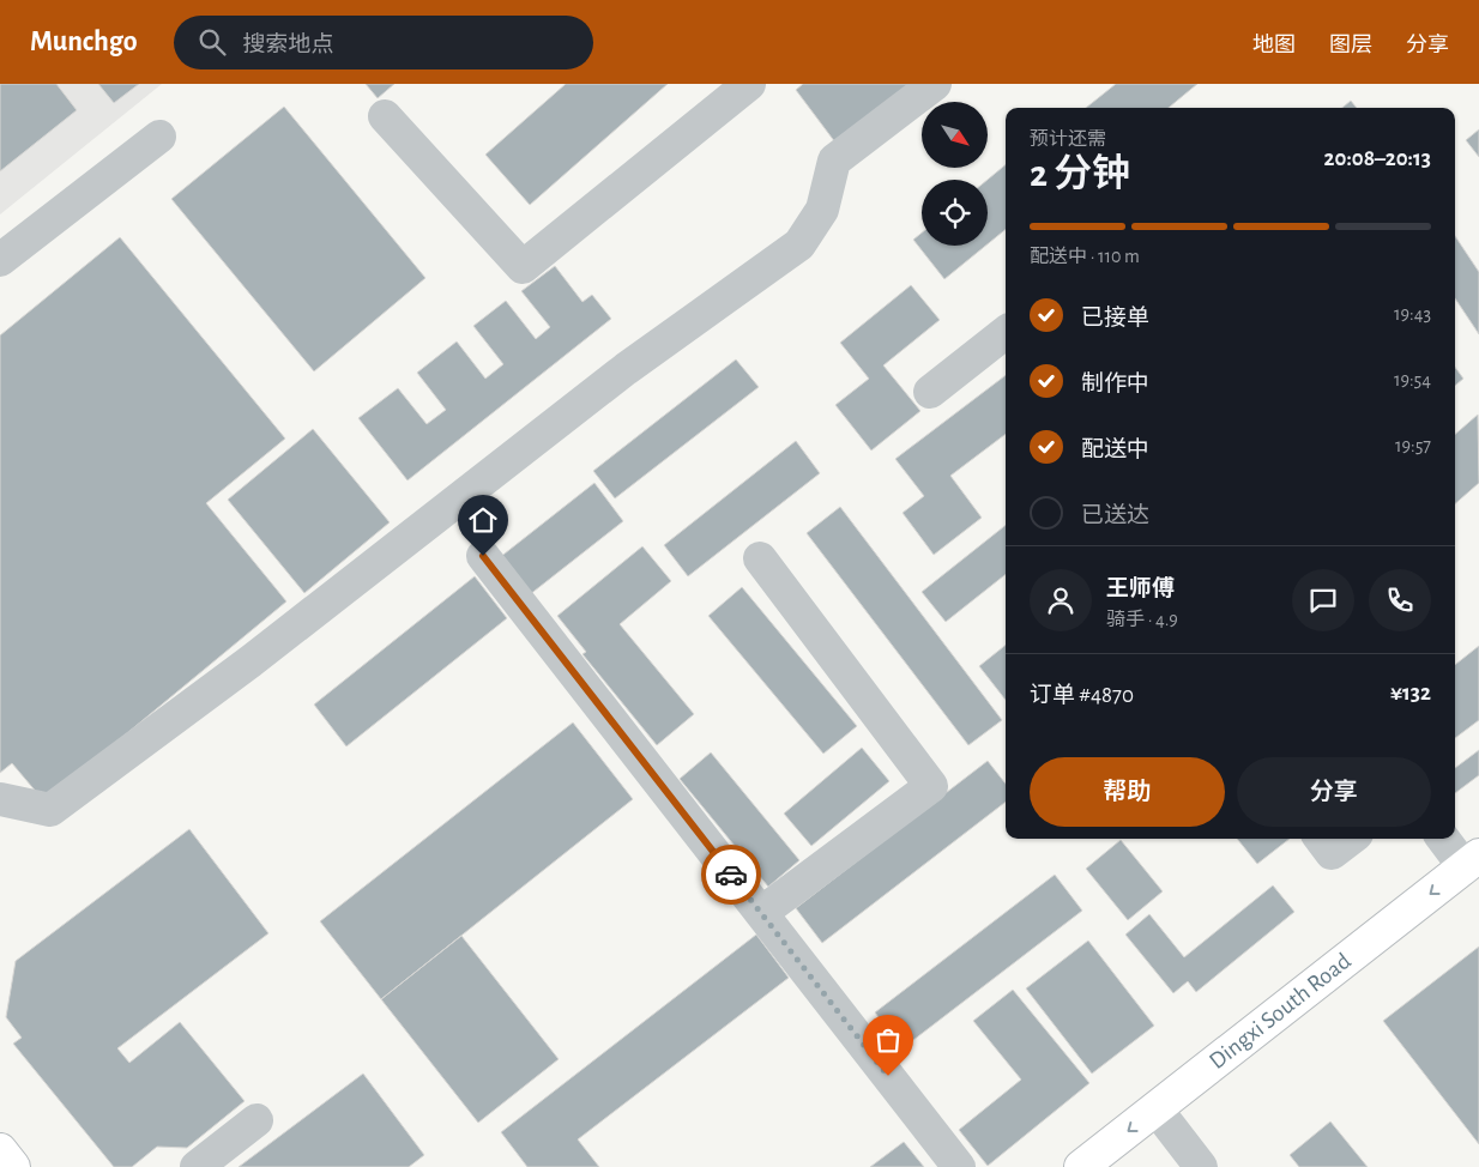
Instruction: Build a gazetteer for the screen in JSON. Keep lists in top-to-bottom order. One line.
{"streets":{"main road":["Dingxi South Road"]},"one_way":["Dingxi South Road"],"north":"bottom right","page":{"header":"Munchgo","search":"搜索地点","nav":["地图","图层","分享"],"heading":["2 分钟","预计还需","20:08–20:13"],"panel":["王师傅","骑手 · 4.9","订单 #4870","¥132"],"bar":"配送中 · 110 m","list":[["已接单","19:43"],["制作中","19:54"],["配送中","19:57"],"已送达"],"buttons":["帮助","分享"]}}
